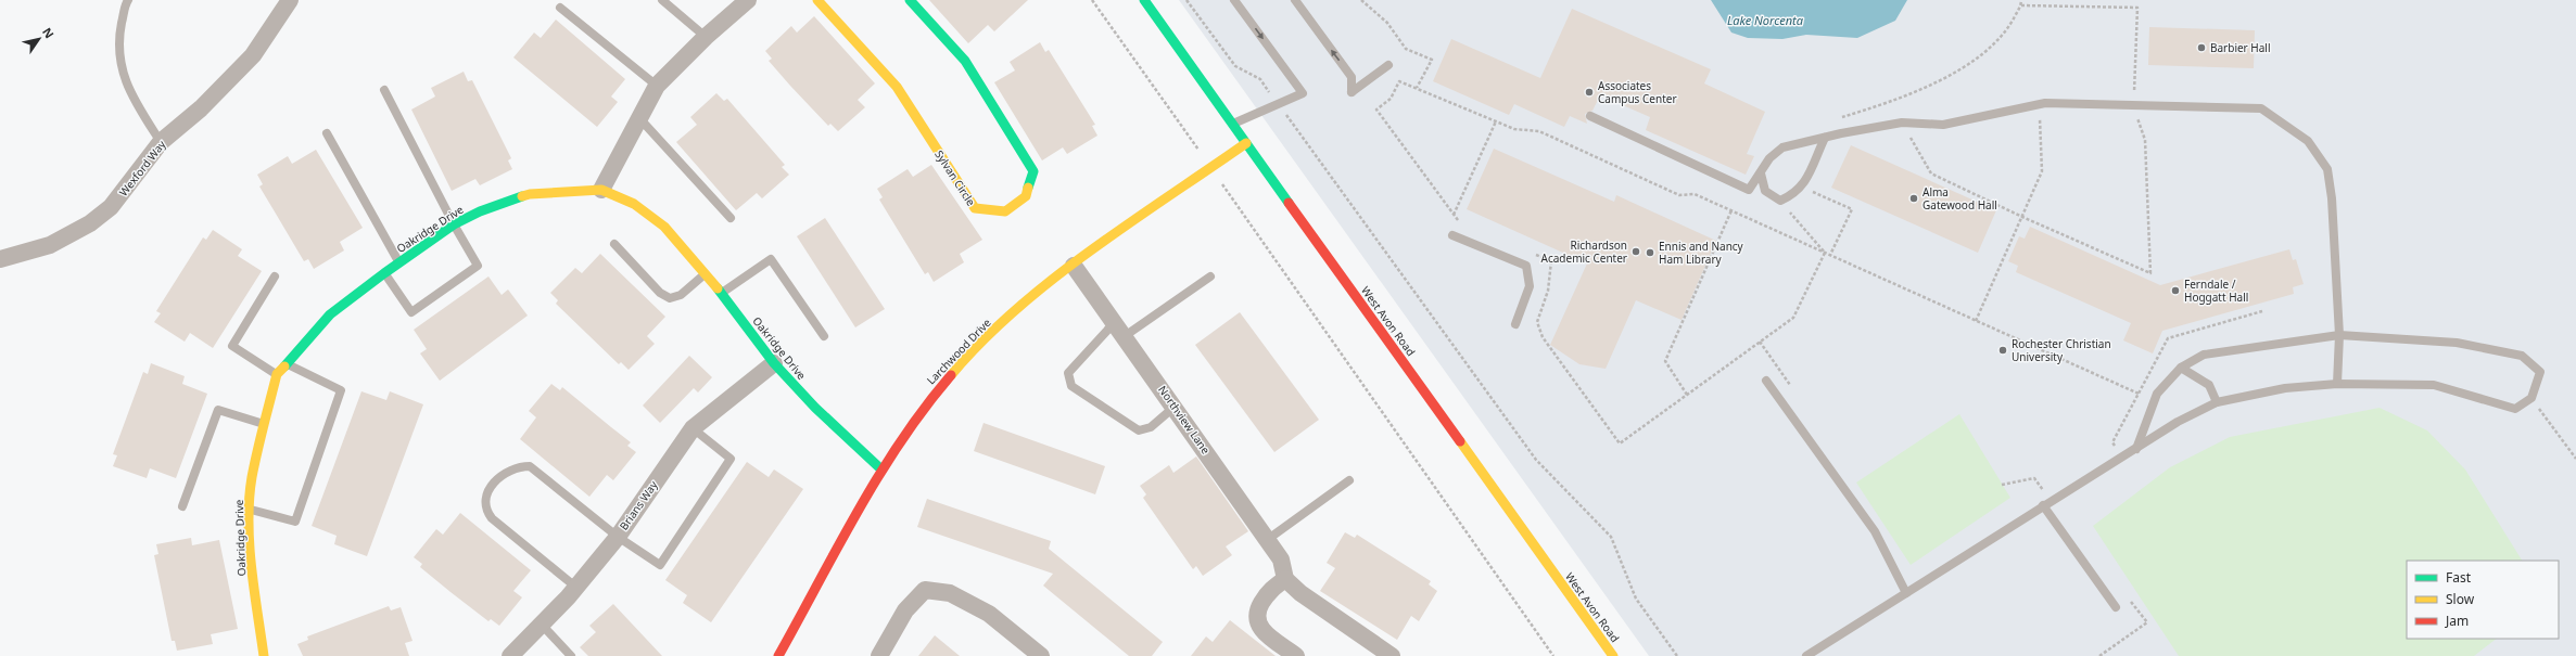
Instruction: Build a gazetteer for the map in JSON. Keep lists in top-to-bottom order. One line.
{"streets":{"street":["Wexford Way","Sylvan Circle","Oakridge Drive","West Avon Road","Larchwood Drive","Northview Lane","Brians Way"]},"crossings":[["Oakridge Drive","Larchwood Drive"],["Oakridge Drive","Brians Way"],["West Avon Road","Larchwood Drive"],["Larchwood Drive","Northview Lane"]],"water":["Lake Norcenta"],"places":["Barbier Hall","Associates Campus Center","Alma Gatewood Hall","Richardson Academic Center","Ennis and Nancy Ham Library","Ferndale / Hoggatt Hall","Rochester Christian University"],"legend":["Fast","Slow","Jam"],"north":"top right"}
